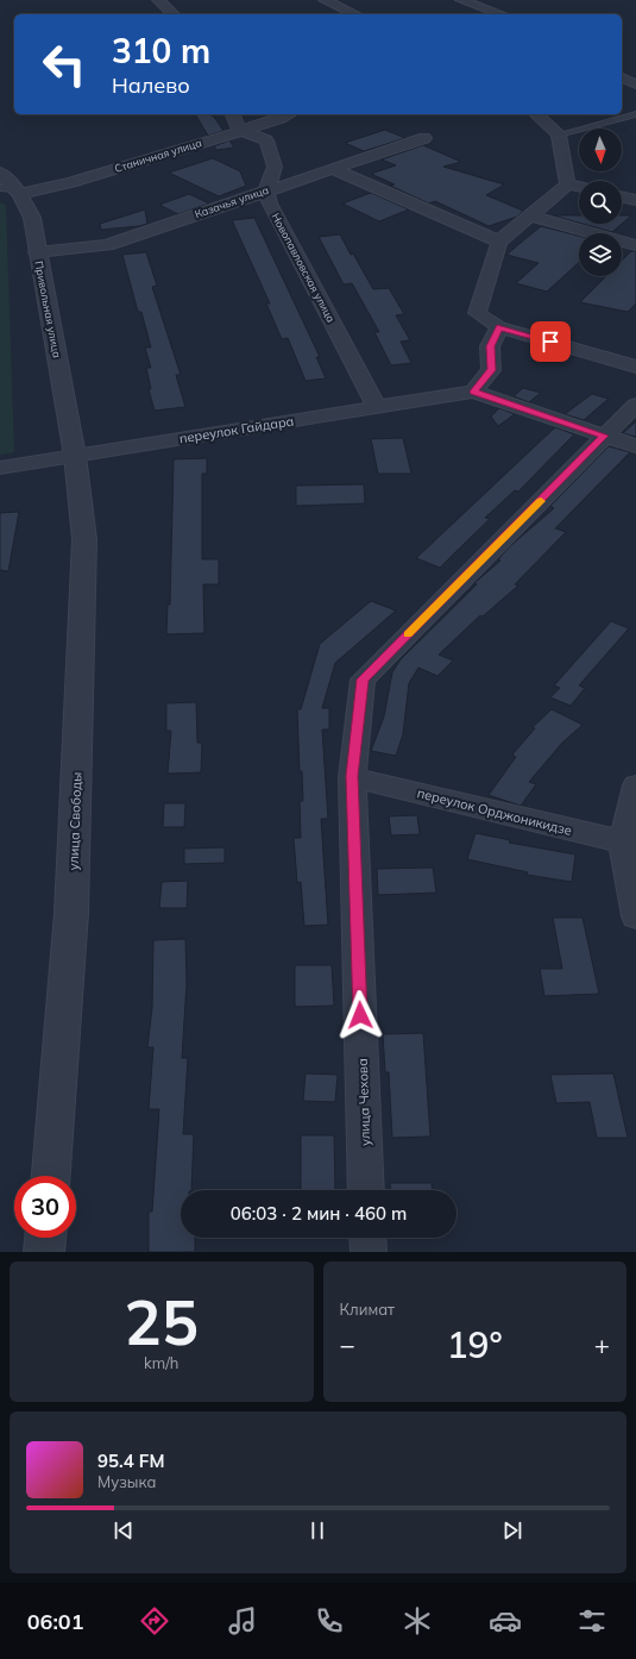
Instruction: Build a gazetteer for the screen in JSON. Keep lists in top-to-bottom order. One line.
{"streets":{"street":["Станичная улица","Казачья улица","Новопавловская улица","Привольная улица","переулок Гайдара","переулок Орджоникидзе","улица Свободы","улица Чехова"]},"crossings":[["Станичная улица","Привольная улица"],["Казачья улица","Новопавловская улица"],["Казачья улица","Привольная улица"],["Новопавловская улица","переулок Гайдара"],["Привольная улица","переулок Гайдара"],["Привольная улица","улица Свободы"],["переулок Гайдара","улица Свободы"],["переулок Орджоникидзе","улица Чехова"]],"north":"bottom","page":{"turn":["310 m","Налево"],"limit":"30","trip":"06:03 · 2 мин · 460 m","tile":[["25","km/h"],"Климат"],"heat":["−","19°","+"],"song":["95.4 FM","Музыка"],"tabs":"06:01"}}
